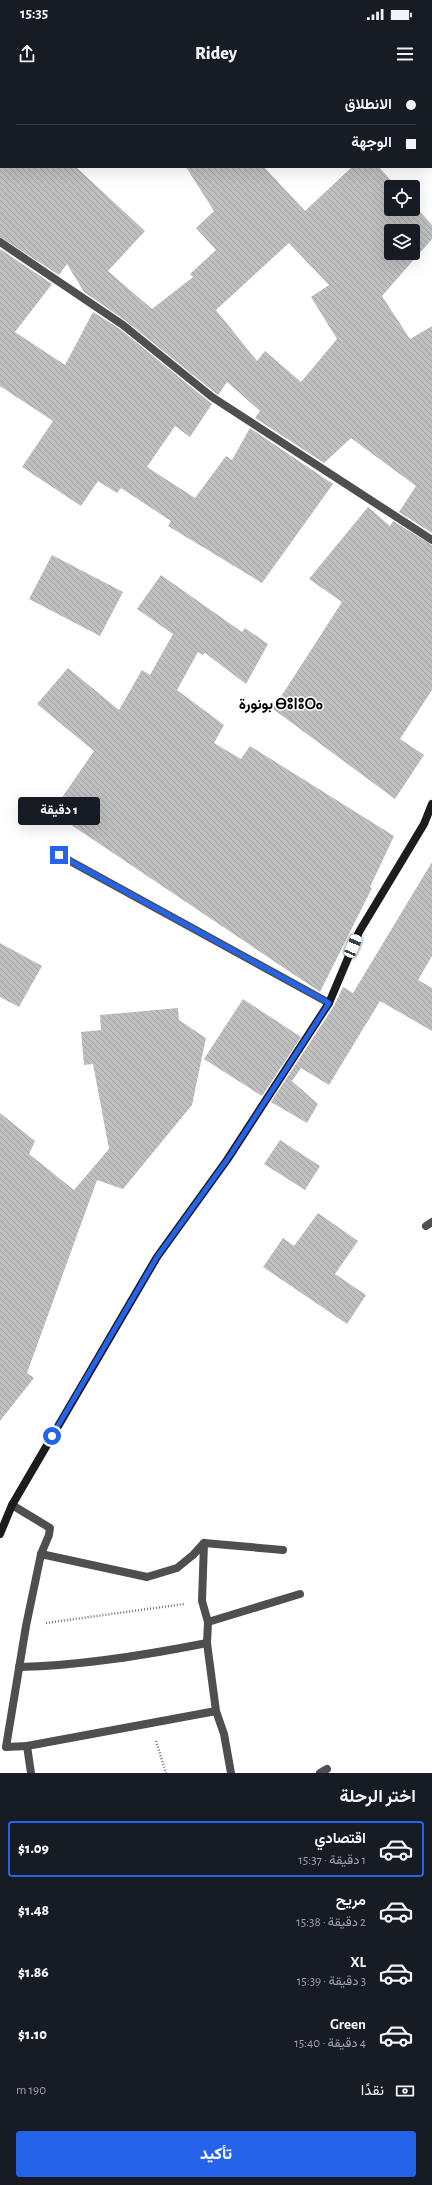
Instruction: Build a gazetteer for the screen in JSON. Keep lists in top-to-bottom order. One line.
{"districts":["بونورة ⴱⵓⵏⵓⵔⴰ"],"page":{"status":"15:35","header":"Ridey","banner":["الانطلاق","الوجهة"],"bubble":"1 دقيقة","heading":"اختر الرحلة","list":[{"name":"اقتصادي","note":"1 دقيقة · 15:37","value":"$1.09"},{"name":"مريح","note":"2 دقيقة · 15:38","value":"$1.48"},{"name":"XL","note":"3 دقيقة · 15:39","value":"$1.86"},{"name":"Green","note":"4 دقيقة · 15:40","value":"$1.10"}],"pay":["نقدًا","190 m"],"buttons":"تأكيد"}}
